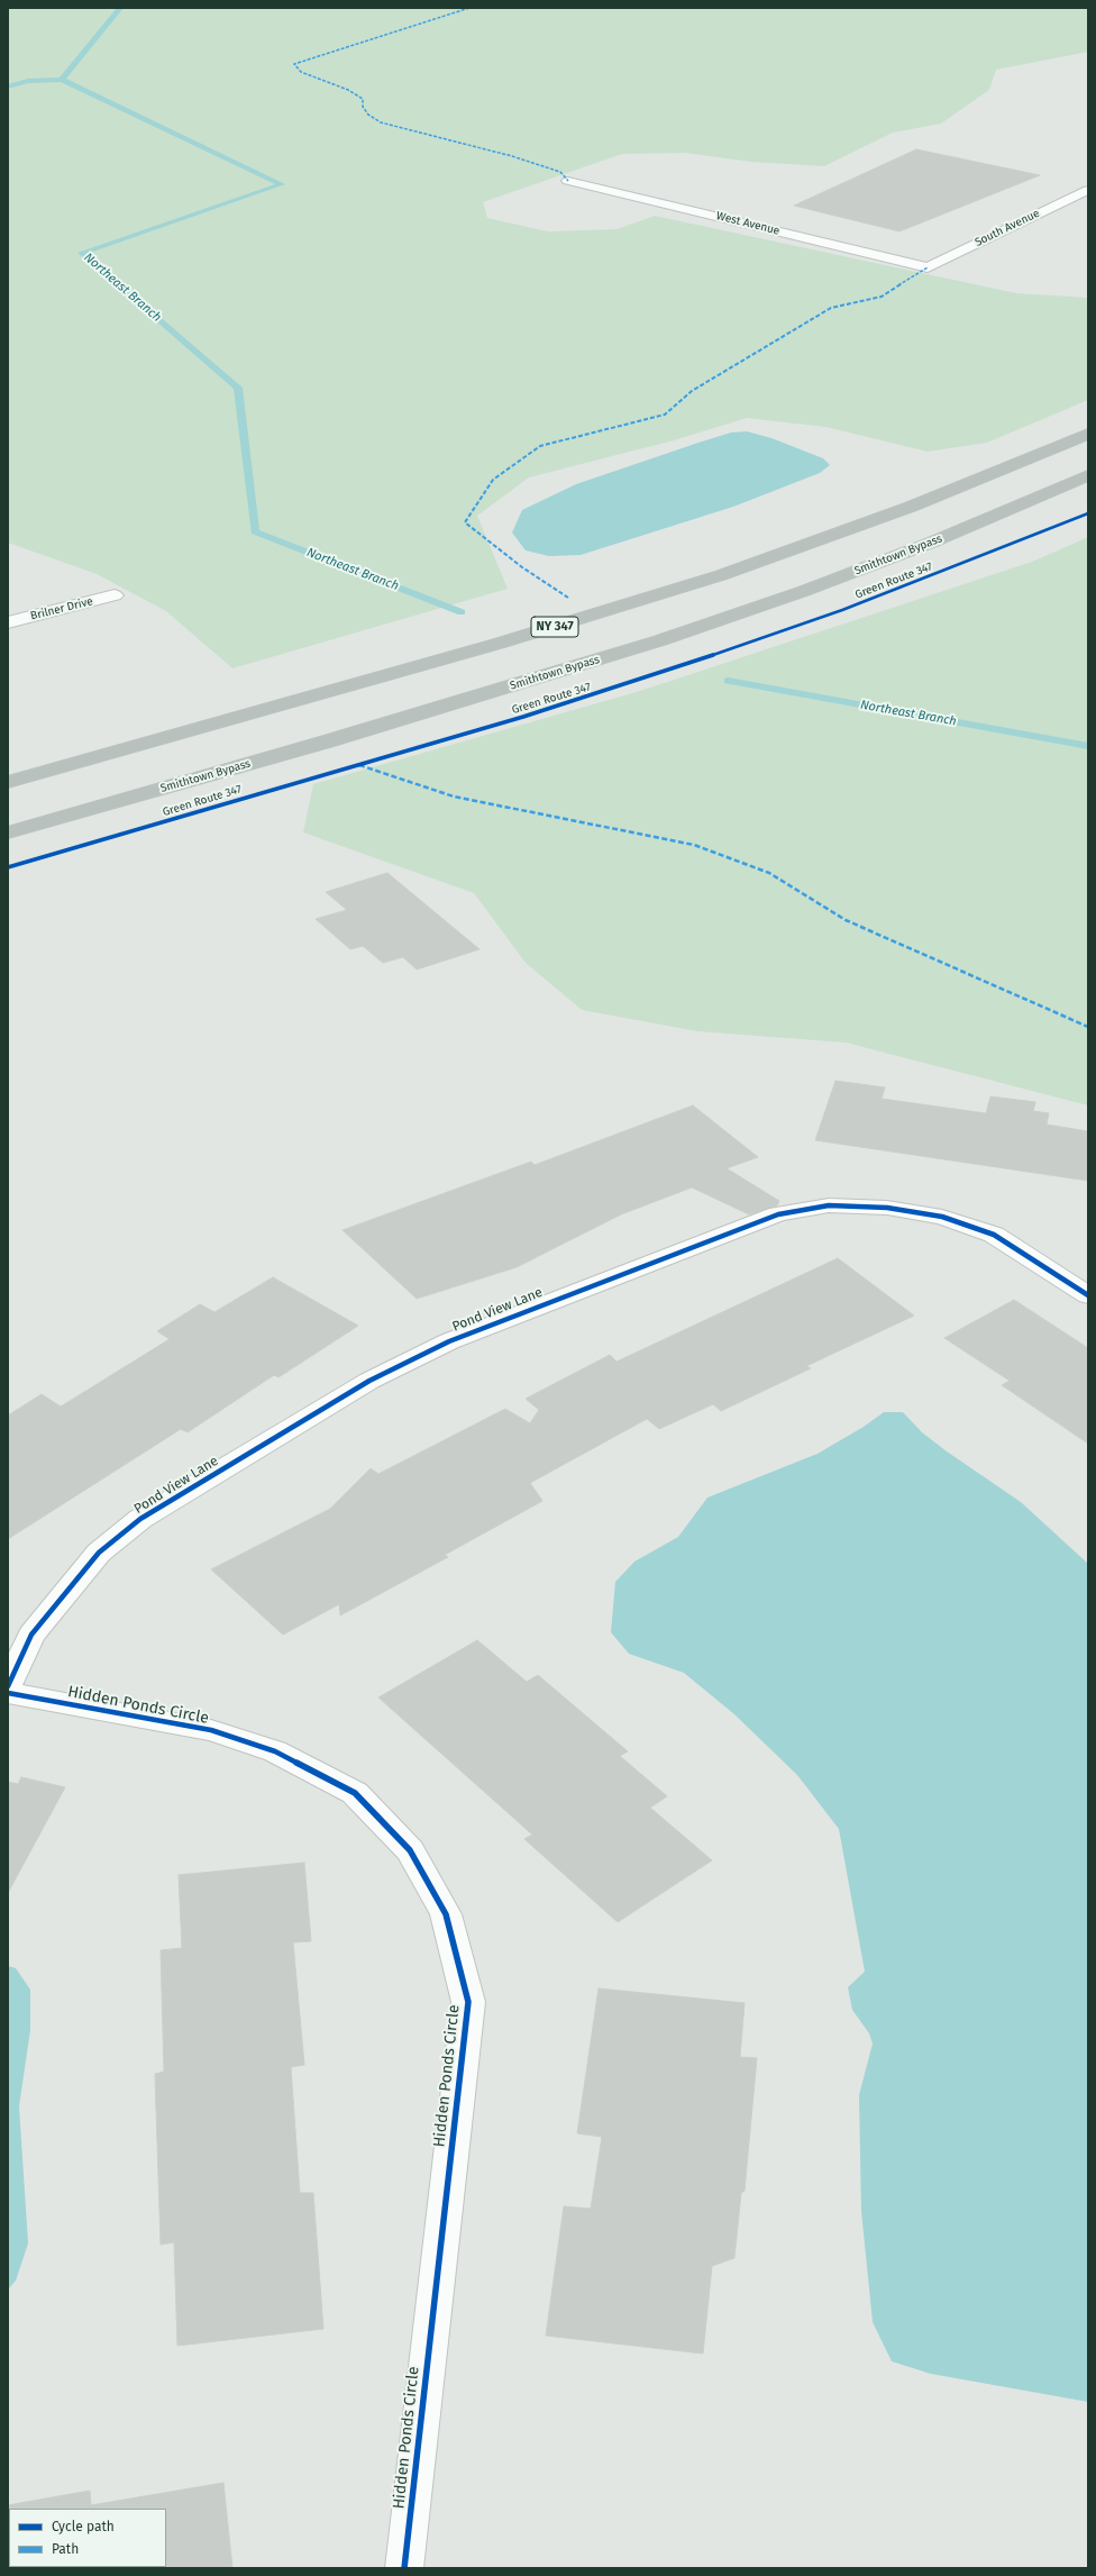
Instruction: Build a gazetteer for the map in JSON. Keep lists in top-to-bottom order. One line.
{"streets":{"highway":["Smithtown Bypass","NY 347"],"street":["West Avenue","South Avenue","Brilner Drive","Pond View Lane","Hidden Ponds Circle"],"cycle path":["Green Route 347"]},"crossings":[["West Avenue","South Avenue"]],"water":["Northeast Branch"],"legend":["Cycle path","Path"]}
